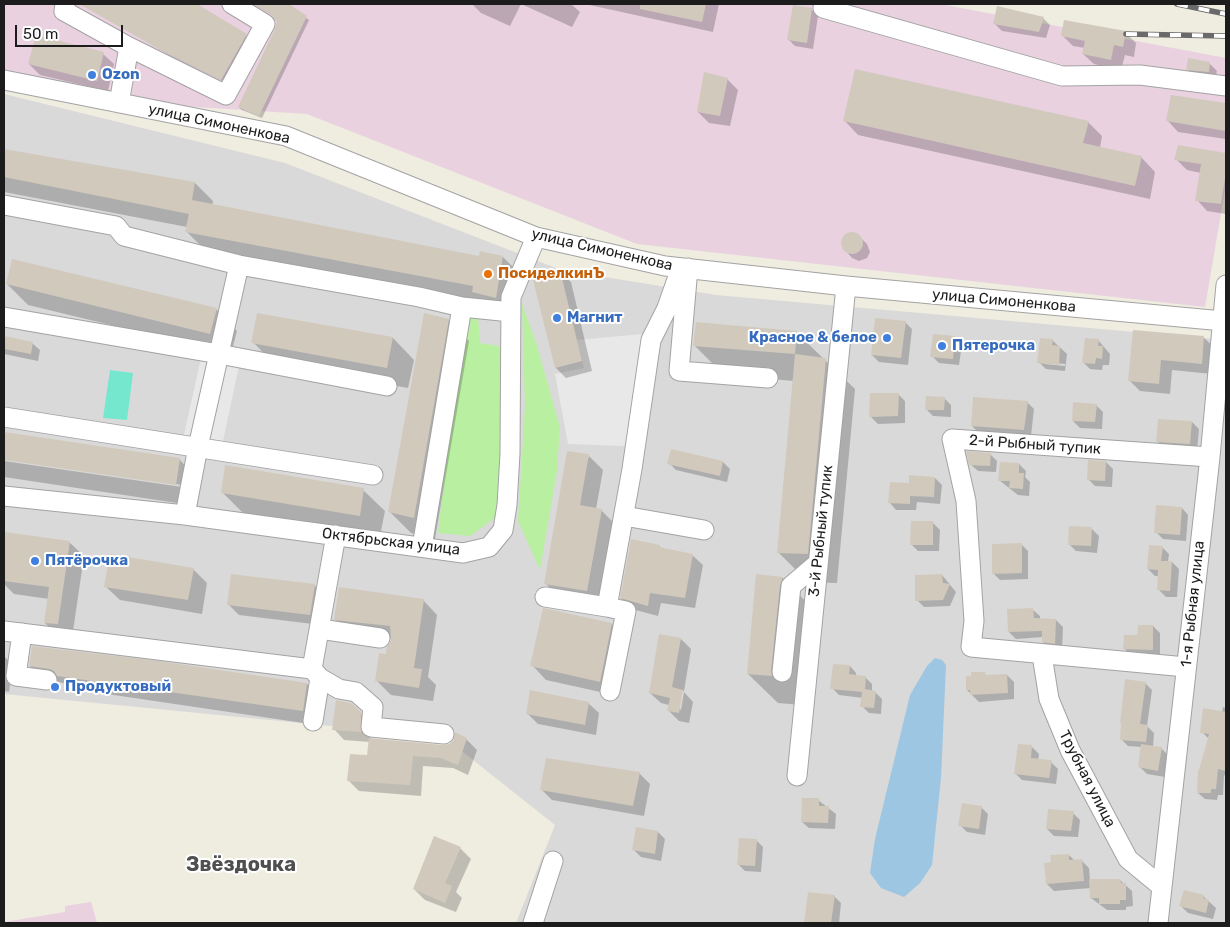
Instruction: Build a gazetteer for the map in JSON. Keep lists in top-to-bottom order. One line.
{"streets":{"street":["улица Симоненкова","2-й Рыбный тупик","3-й Рыбный тупик","Октябрьская улица","1-я Рыбная улица","Трубная улица"]},"crossings":[["улица Симоненкова","3-й Рыбный тупик"],["улица Симоненкова","Октябрьская улица"],["улица Симоненкова","1-я Рыбная улица"],["2-й Рыбный тупик","1-я Рыбная улица"],["2-й Рыбный тупик","Трубная улица"],["1-я Рыбная улица","Трубная улица"]],"districts":["Звёздочка"],"places":["Ozon","ПосиделкинЪ","Магнит","Красное & белое","Пятерочка","Пятёрочка","Продуктовый"],"scale_bar":"50 m"}
